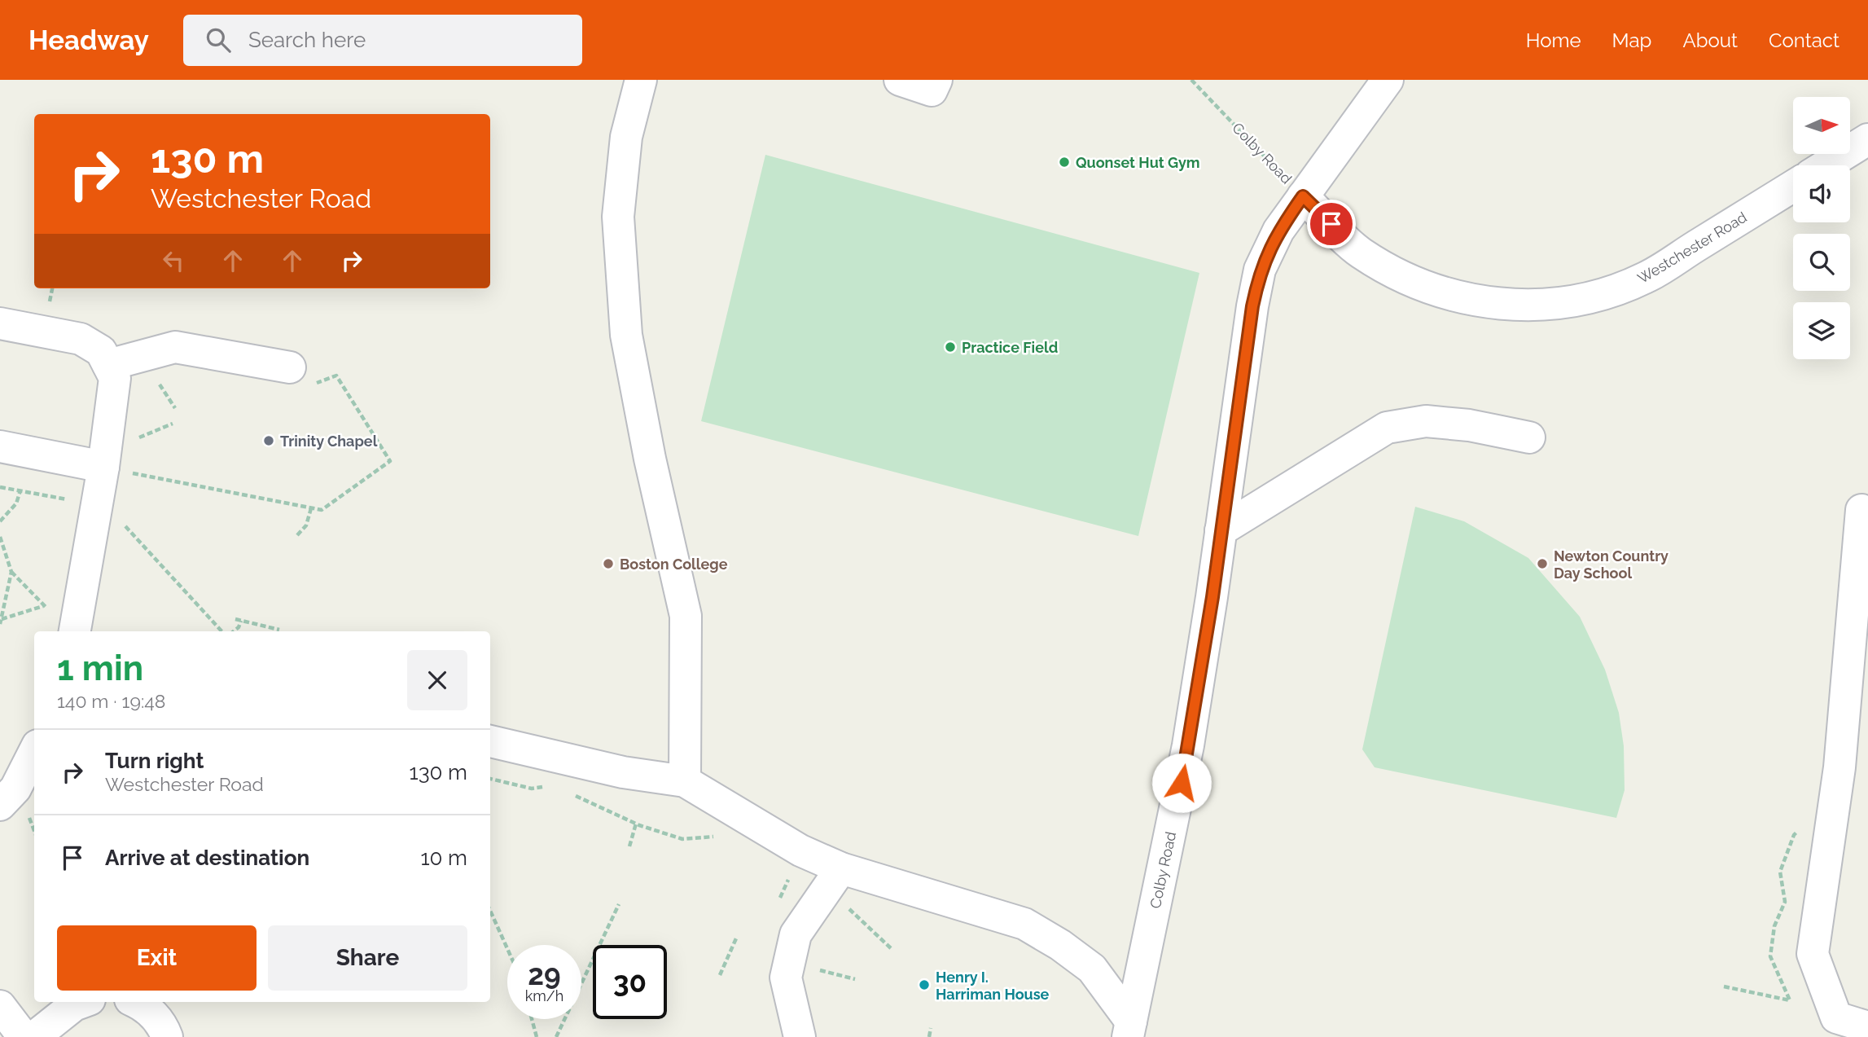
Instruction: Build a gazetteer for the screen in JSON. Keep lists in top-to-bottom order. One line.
{"streets":{"street":["Colby Road","Westchester Road"]},"crossings":[["Colby Road","Westchester Road"]],"places":["Quonset Hut Gym","Practice Field","Trinity Chapel","Boston College","Newton Country Day School","Henry I. Harriman House"],"north":"right","page":{"header":"Headway","search":"Search here","nav":["Home","Map","About","Contact"],"turn":["130 m","Westchester Road"],"heading":["1 min","140 m · 19:48"],"list":[{"name":"Turn right","note":"Westchester Road","value":"130 m"},{"name":"Arrive at destination","value":"10 m"}],"buttons":["Exit","Share"],"speed":"29 km/h","limit":"30"}}
